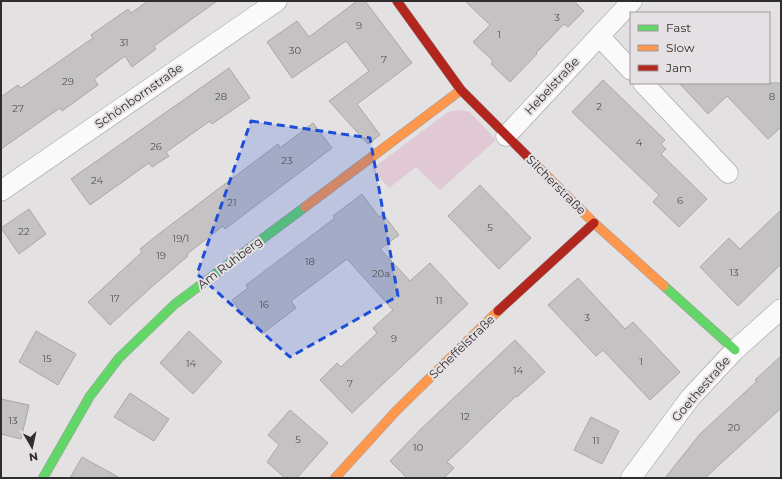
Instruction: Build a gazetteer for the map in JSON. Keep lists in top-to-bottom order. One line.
{"streets":{"street":["Hebelstraße","Schönbornstraße","Silcherstraße","Am Ruhberg","Scheffelstraße","Goethestraße"]},"crossings":[["Hebelstraße","Silcherstraße"],["Silcherstraße","Am Ruhberg"],["Silcherstraße","Scheffelstraße"],["Silcherstraße","Goethestraße"]],"house_numbers":["3","9","1","31","30","7","29","28","8","2","27","4","26","23","24","6","21","5","22","19/1","19","18","13","20a","17","11","16","3","9","15","1","14","14","7","12","13","20","5","11","10"],"legend":["Fast","Slow","Jam"],"north":"bottom"}
